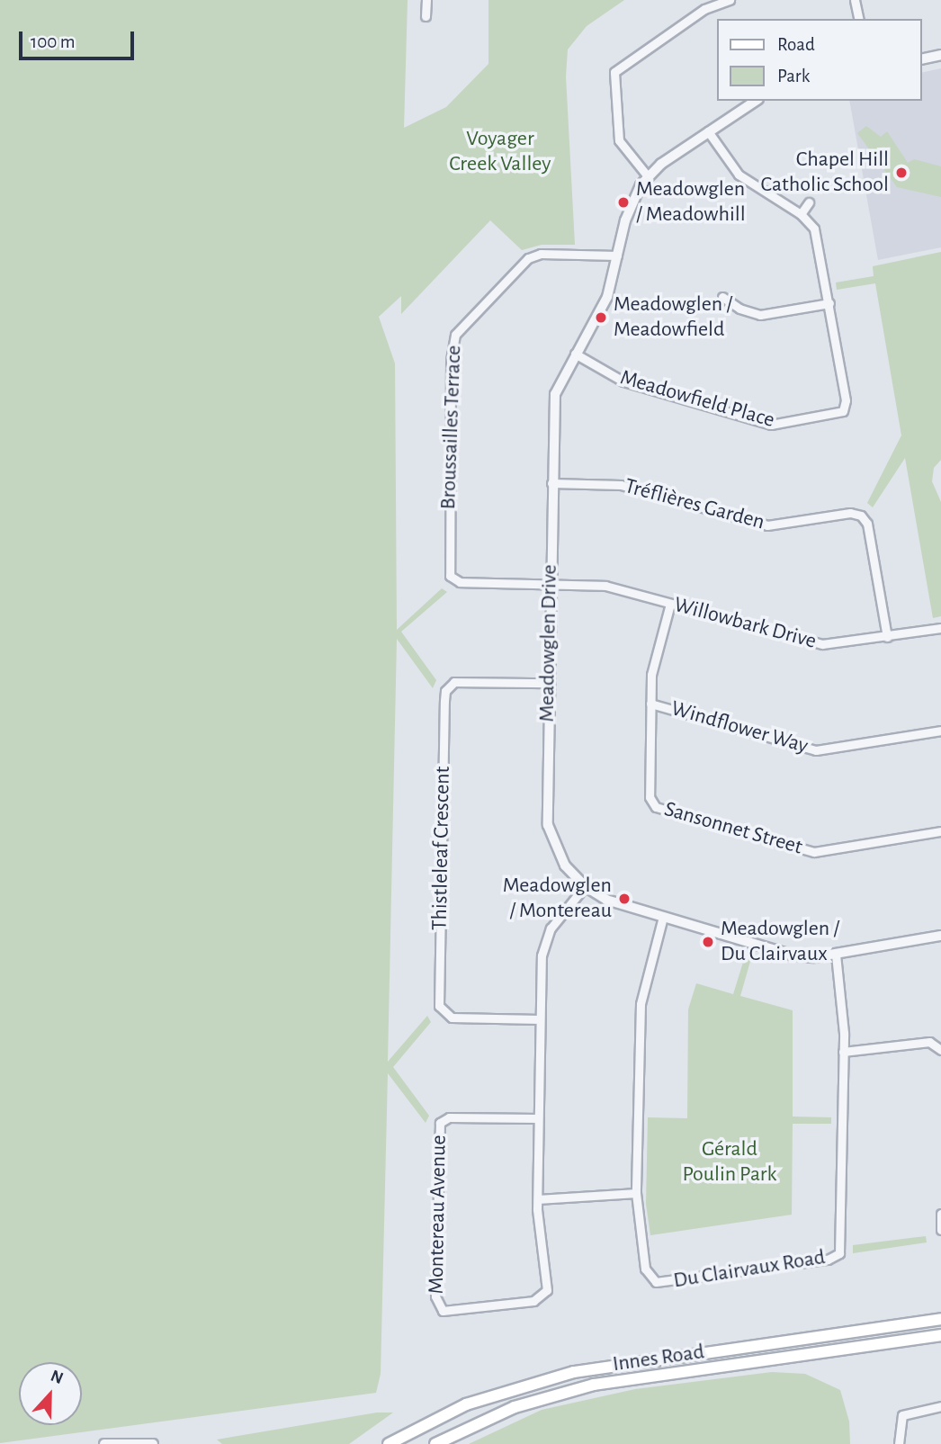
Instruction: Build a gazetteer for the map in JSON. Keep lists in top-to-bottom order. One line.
{"streets":{"main road":["Innes Road"],"street":["Meadowfield Place","Broussailles Terrace","Tréflières Garden","Willowbark Drive","Meadowglen Drive","Windflower Way","Sansonnet Street","Thistleleaf Crescent","Montereau Avenue","Du Clairvaux Road"]},"crossings":[["Meadowfield Place","Meadowglen Drive"],["Broussailles Terrace","Willowbark Drive"],["Broussailles Terrace","Meadowglen Drive"],["Tréflières Garden","Willowbark Drive"],["Tréflières Garden","Meadowglen Drive"],["Willowbark Drive","Meadowglen Drive"],["Willowbark Drive","Sansonnet Street"],["Meadowglen Drive","Thistleleaf Crescent"],["Meadowglen Drive","Montereau Avenue"],["Meadowglen Drive","Du Clairvaux Road"],["Windflower Way","Sansonnet Street"],["Thistleleaf Crescent","Montereau Avenue"]],"parks":["Voyager Creek Valley","Gérald Poulin Park"],"places":["Chapel Hill Catholic School","Meadowglen / Meadowhill","Meadowglen / Meadowfield","Meadowglen / Montereau","Meadowglen / Du Clairvaux"],"legend":["Road","Park"],"scale_bar":"100 m","north":"top"}
